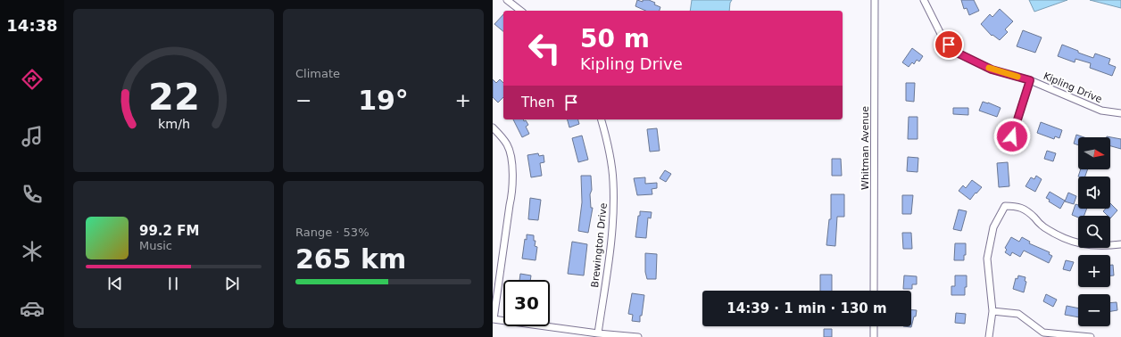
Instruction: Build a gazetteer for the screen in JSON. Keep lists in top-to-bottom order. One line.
{"streets":{"street":["Kipling Drive","Whitman Avenue","Brewington Drive"]},"north":"right","page":{"tabs":"14:38","tile":["Climate",["Range · 53%","265 km"]],"turn":["50 m","Kipling Drive"],"heat":["−","19°","+"],"then":"Then","map_buttons":["+","−"],"song":["99.2 FM","Music"],"limit":"30","trip":"14:39 · 1 min · 130 m","gauge":["22","km/h"]}}
